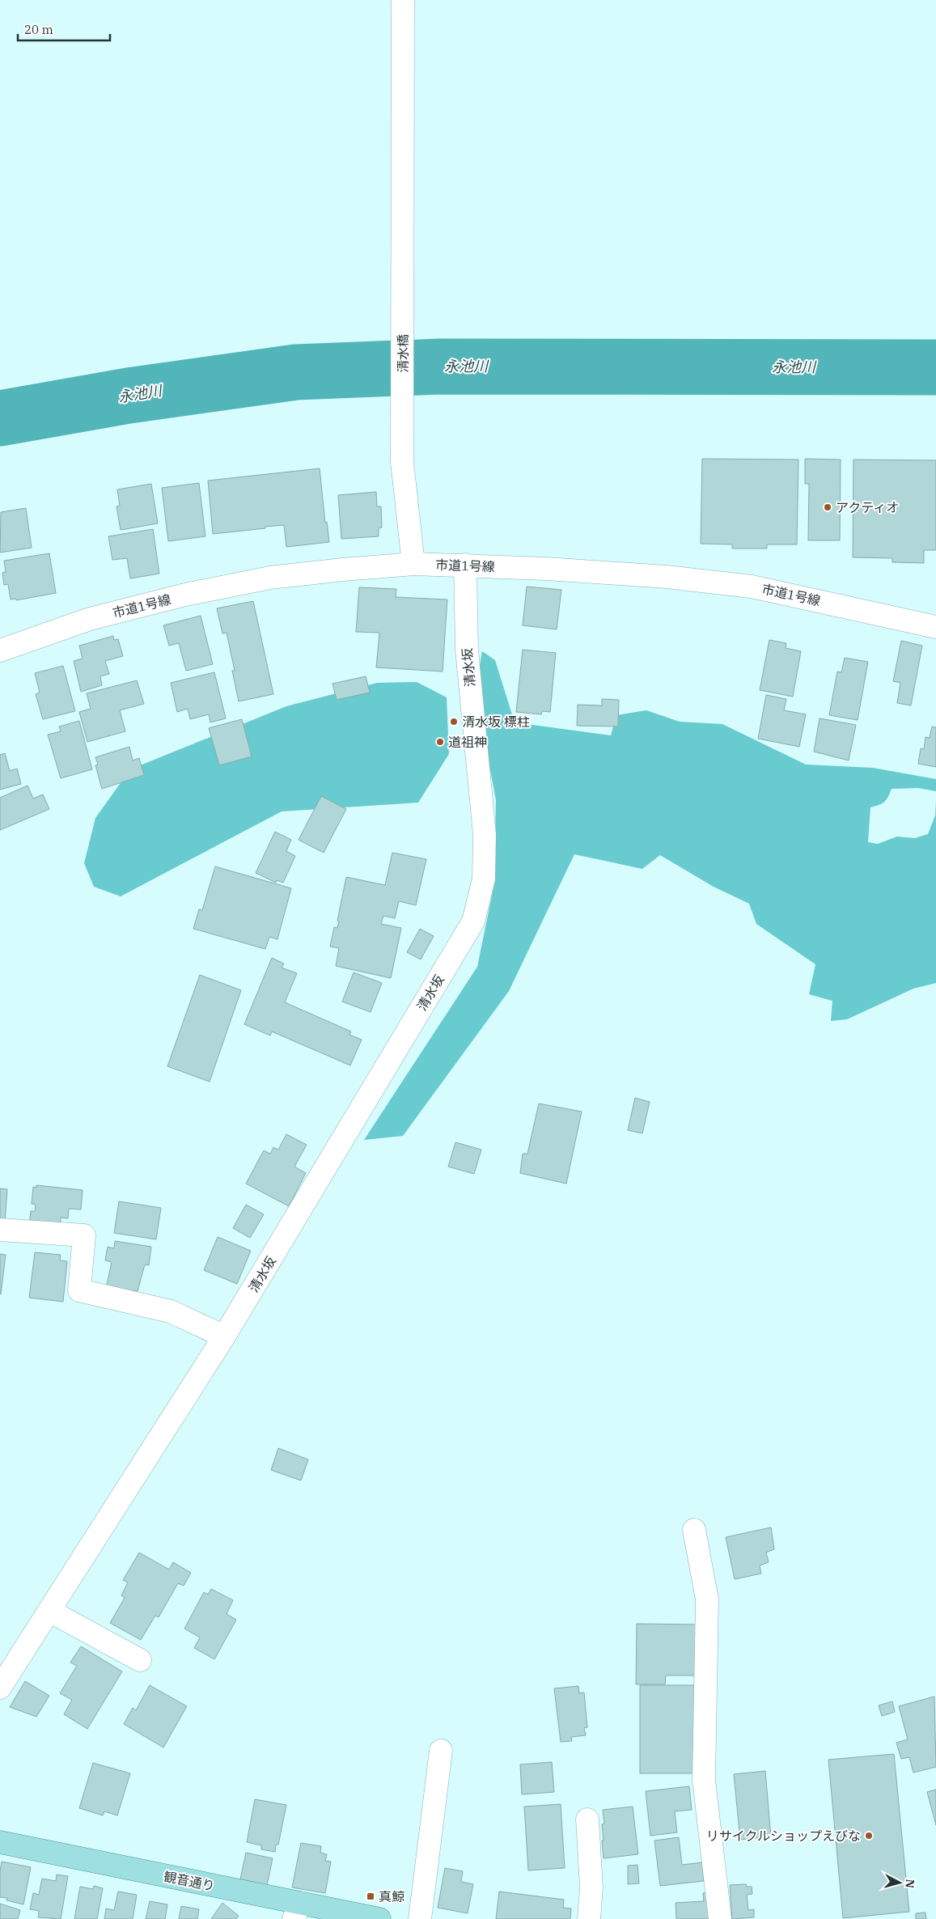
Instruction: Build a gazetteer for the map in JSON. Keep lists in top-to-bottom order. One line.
{"streets":{"main road":["観音通り"],"street":["清水橋","市道1号線","清水坂"]},"crossings":[["清水橋","市道1号線"],["市道1号線","清水坂"]],"water":["永池川"],"places":{"other":["アクティオ","清水坂 標柱","道祖神","リサイクルショップえびな"],"transit":["真鯨"]},"scale_bar":"20 m","north":"right"}
